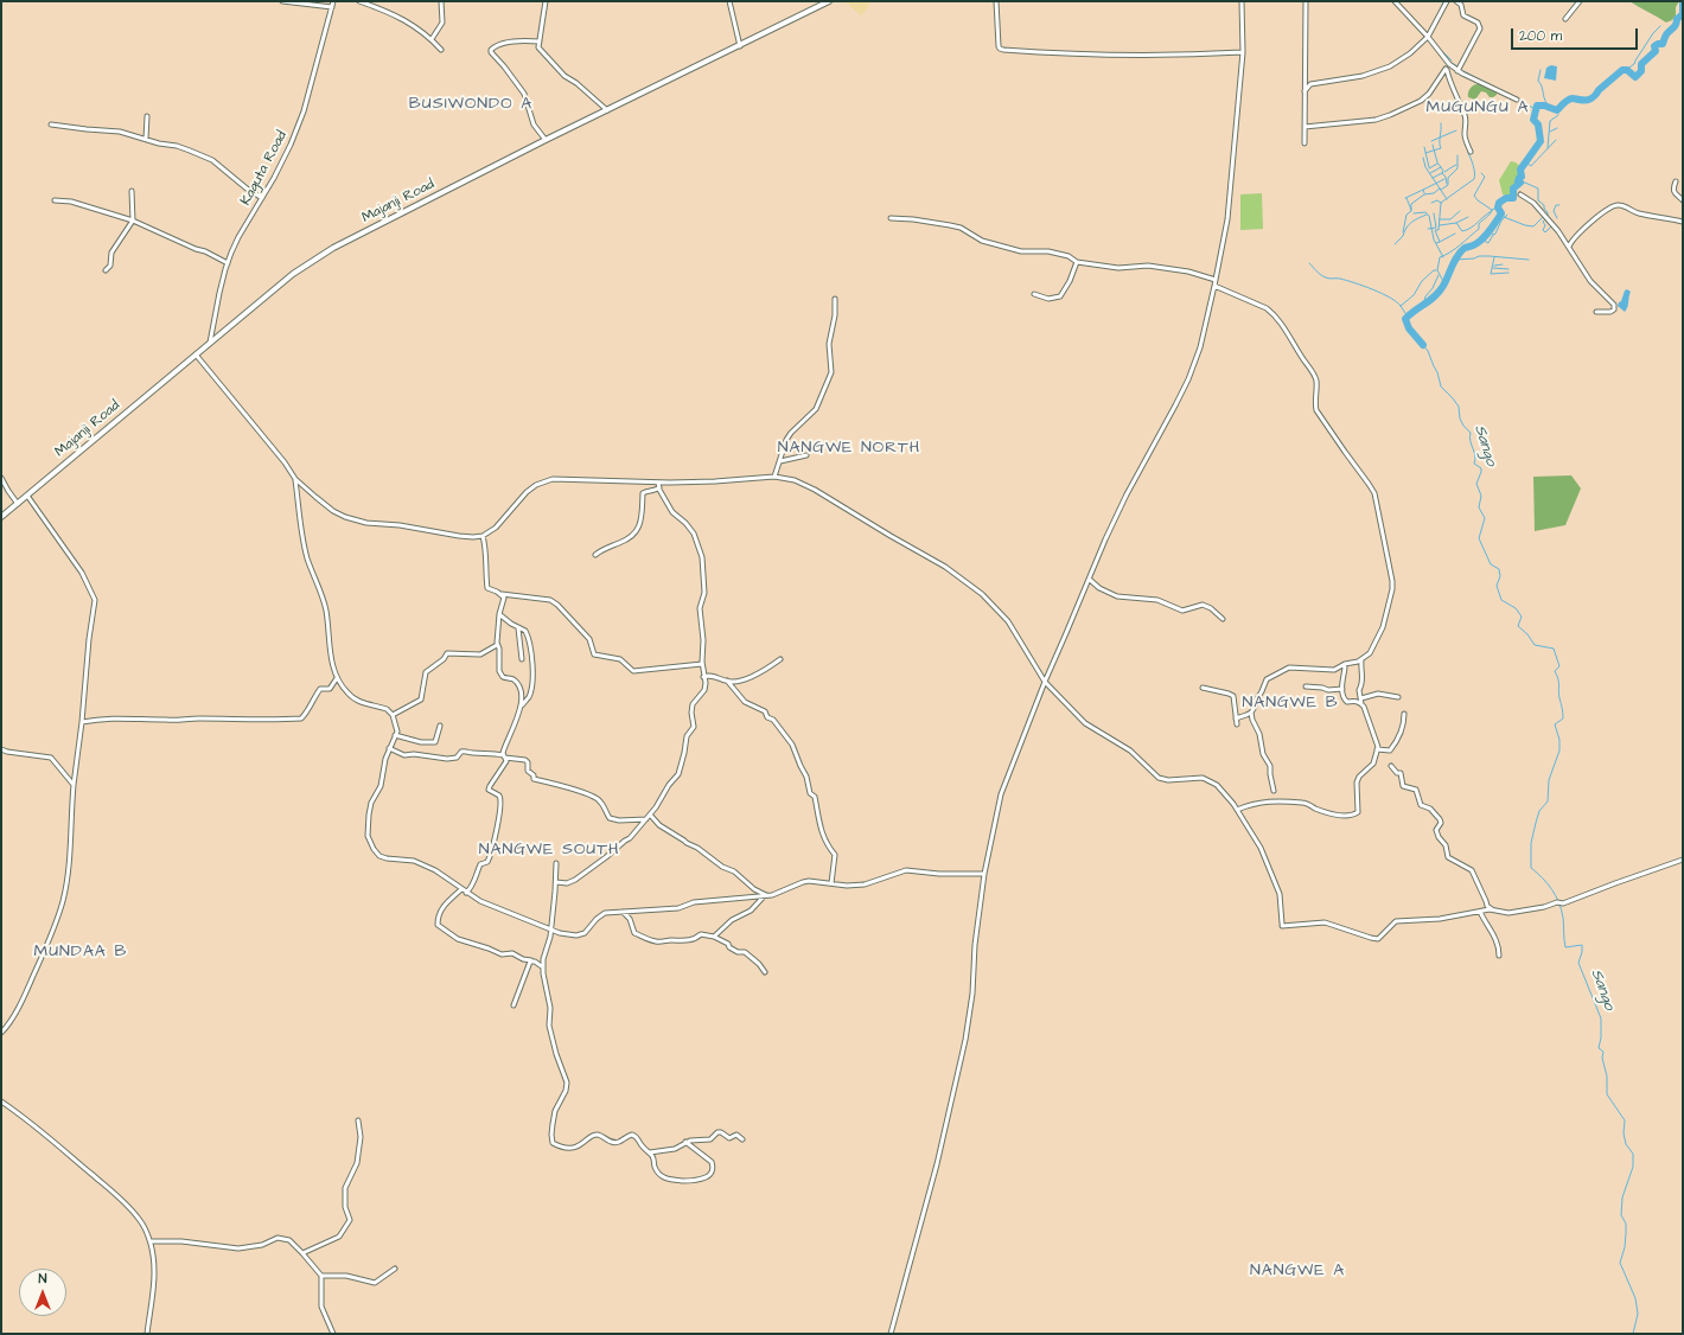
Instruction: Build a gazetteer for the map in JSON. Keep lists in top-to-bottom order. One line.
{"streets":{"main road":["Majanji Road"],"street":["Kaguta Road"]},"crossings":[["Kaguta Road","Majanji Road"]],"districts":["BUSIWONDO A","MUGUNGU A","NANGWE NORTH","NANGWE B","NANGWE SOUTH","MUNDAA B","NANGWE A"],"water":["Sango"],"scale_bar":"200 m","north":"top"}
